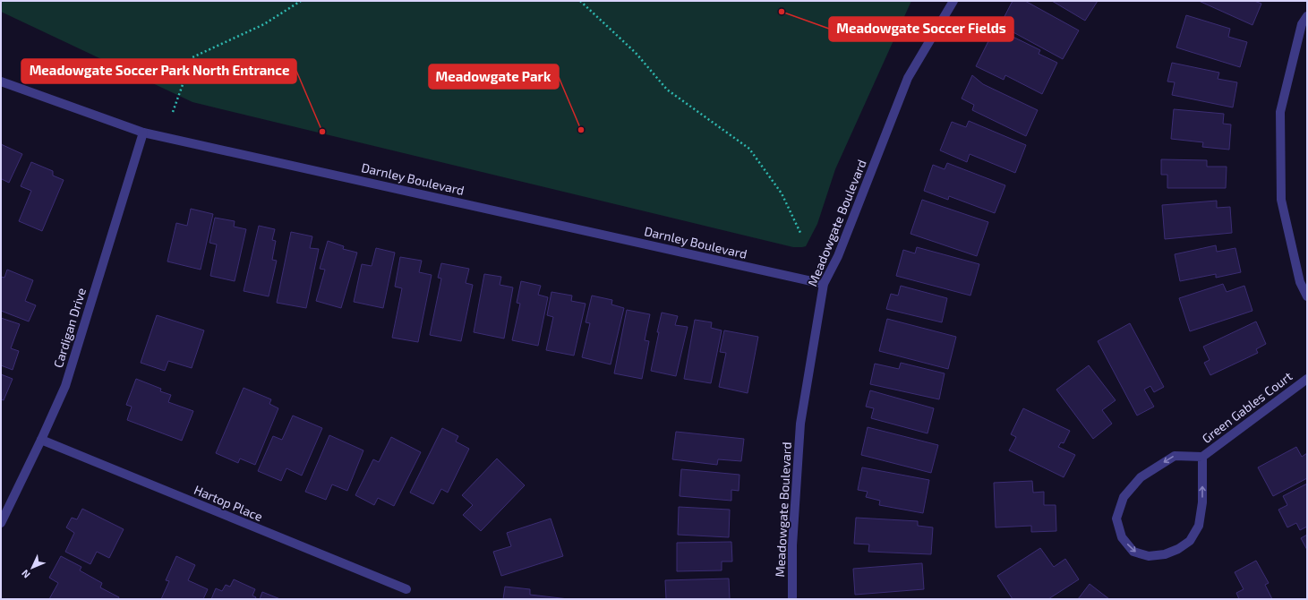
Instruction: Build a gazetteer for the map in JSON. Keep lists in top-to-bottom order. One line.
{"streets":{"street":["Darnley Boulevard","Meadowgate Boulevard","Cardigan Drive","Green Gables Court","Hartop Place"]},"crossings":[["Darnley Boulevard","Meadowgate Boulevard"],["Darnley Boulevard","Cardigan Drive"],["Cardigan Drive","Hartop Place"]],"places":["Meadowgate Soccer Fields","Meadowgate Park","Meadowgate Soccer Park North Entrance"],"north":"bottom left"}
